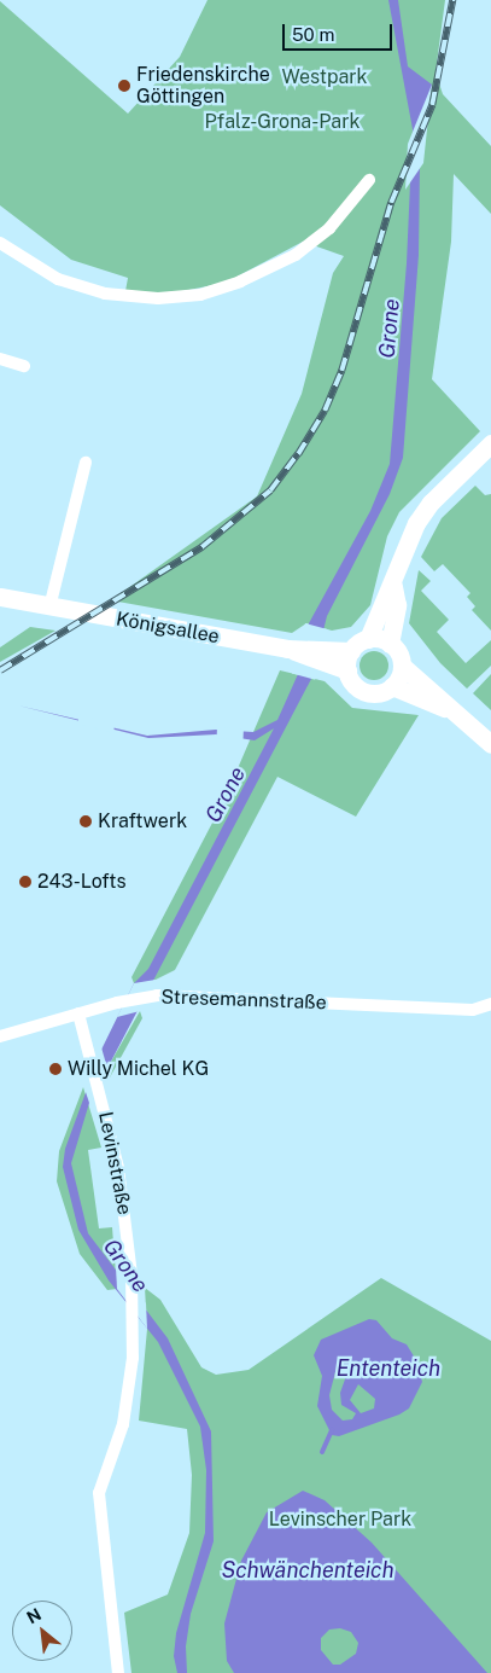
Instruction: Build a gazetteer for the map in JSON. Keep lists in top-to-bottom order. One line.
{"streets":{"street":["Königsallee","Stresemannstraße","Levinstraße"]},"crossings":[["Stresemannstraße","Levinstraße"]],"water":["Grone","Ententeich","Schwänchenteich"],"parks":["Westpark","Pfalz-Grona-Park","Levinscher Park"],"places":["Friedenskirche Göttingen","Kraftwerk","243-Lofts","Willy Michel KG"],"scale_bar":"50 m","north":"top left"}
